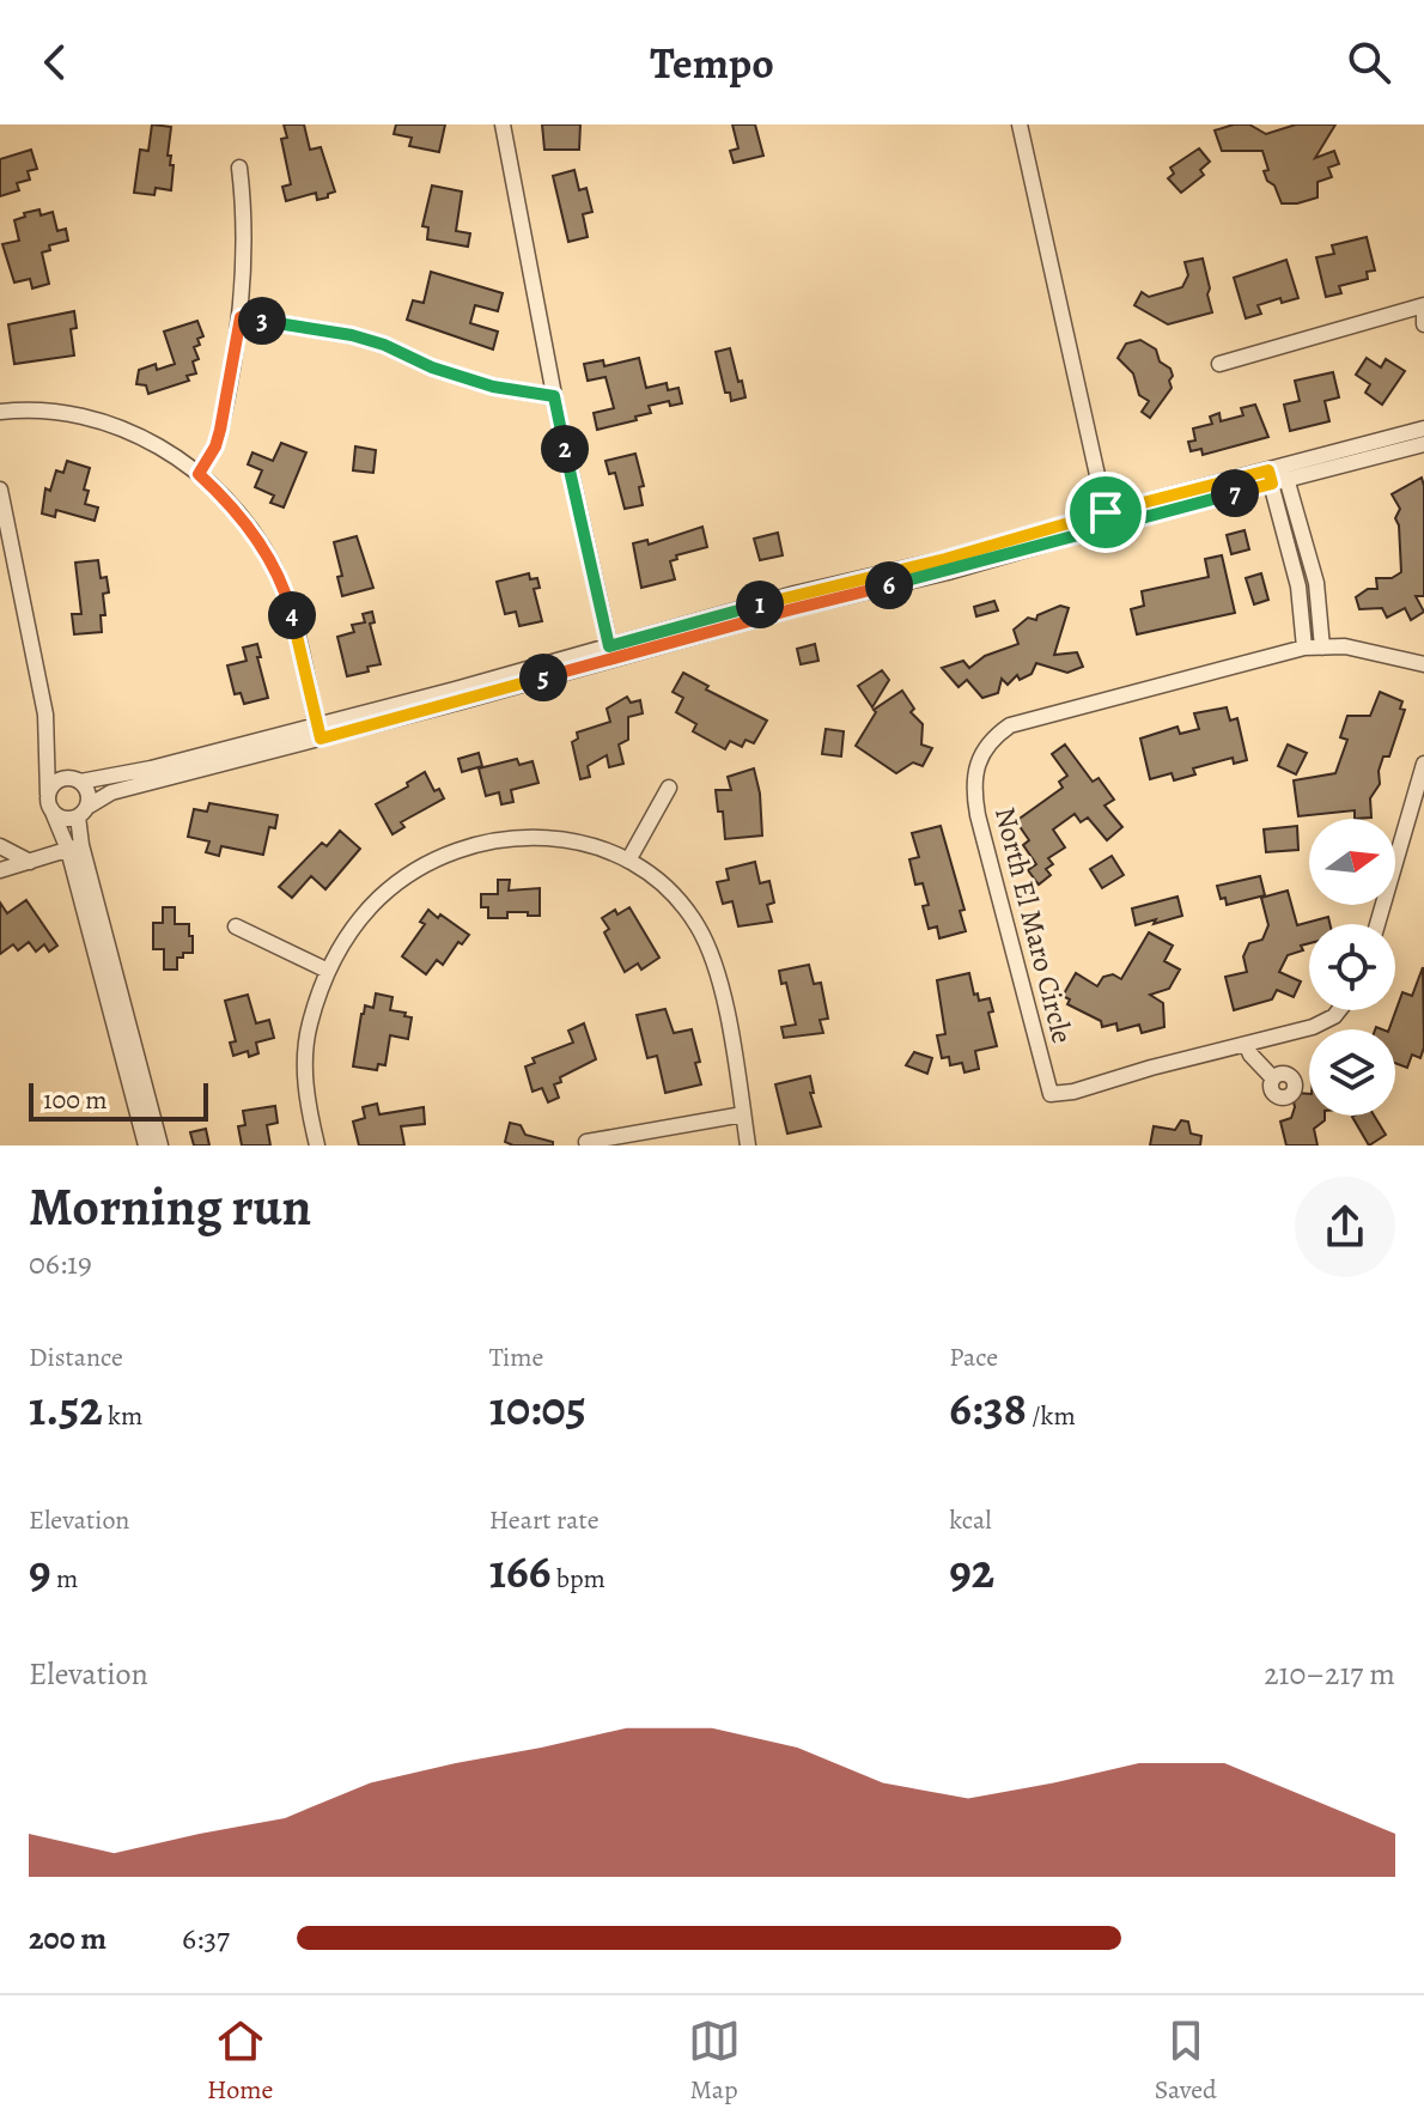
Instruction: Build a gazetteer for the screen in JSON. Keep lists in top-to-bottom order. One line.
{"streets":{"street":["North El Maro Circle"]},"scale_bar":"100 m","north":"right","page":{"header":"Tempo","pins":["3","2","7","6","1","4","5"],"scale":"100 m","heading":["Morning run","06:19"],"stats":[["Distance","1.52 km"],["Time","10:05"],["Pace","6:38 /km"],["Elevation","9 m"],["Heart rate","166 bpm"],["kcal","92"]],"chart":["Elevation","210–217 m"],"list":[{"name":"200 m","note":"6:37"}],"tabs":["Home","Map","Saved"]}}
